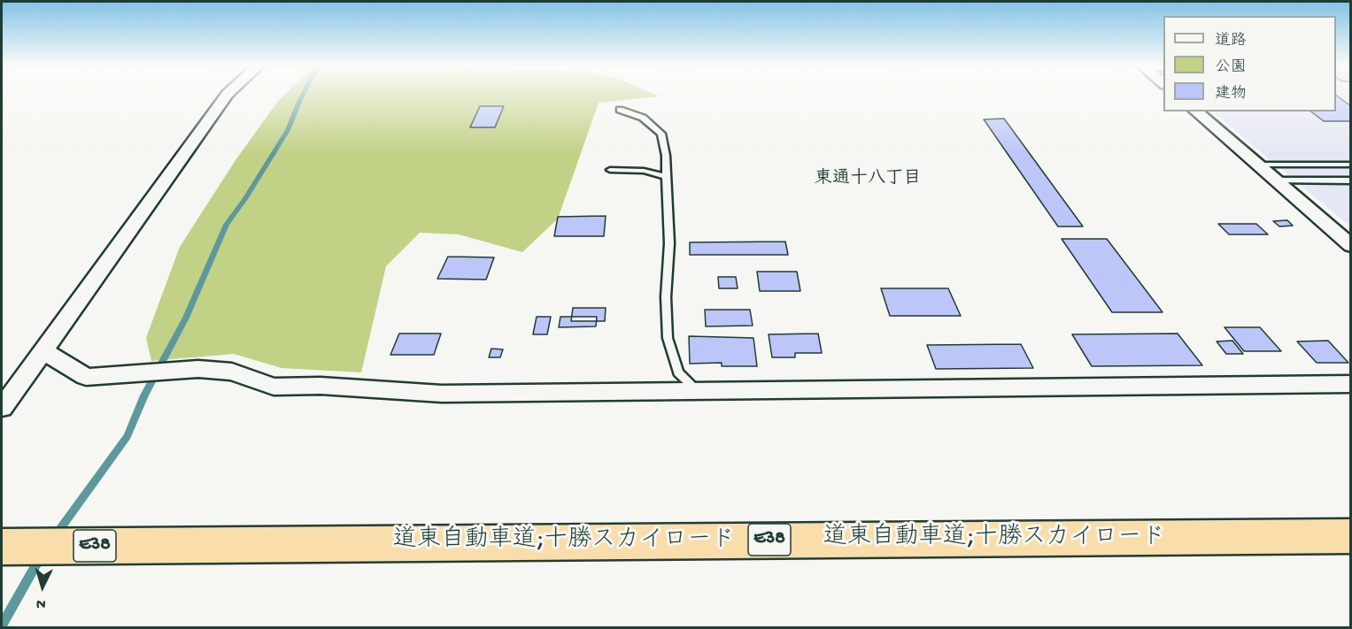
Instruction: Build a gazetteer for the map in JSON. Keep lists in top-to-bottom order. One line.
{"streets":{"highway":["道東自動車道;十勝スカイロード","E38"]},"districts":["東通十八丁目"],"legend":["道路","公園","建物"],"north":"bottom"}
